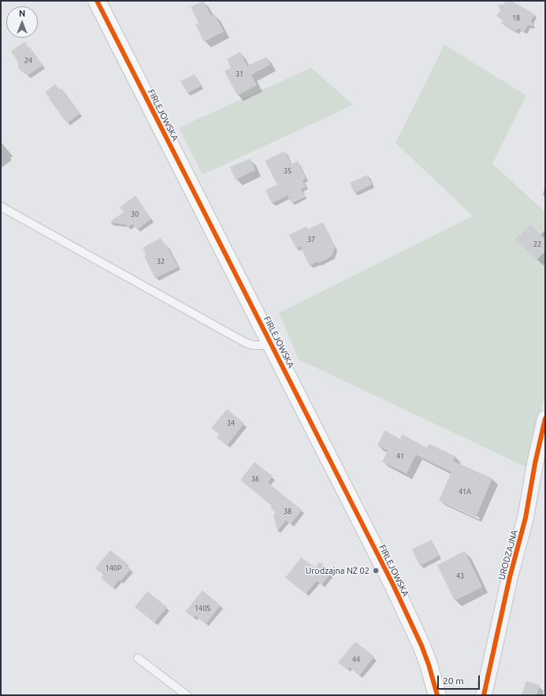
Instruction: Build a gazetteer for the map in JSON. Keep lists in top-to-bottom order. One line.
{"streets":{"street":["FIRLEJOWSKA","URODZAJNA"]},"places":["Urodzajna NŻ 02"],"house_numbers":["18","24","31","35","30","37","22","32","34","41","36","41A","38","140P","43","140S","44"],"scale_bar":"20 m","north":"top"}
